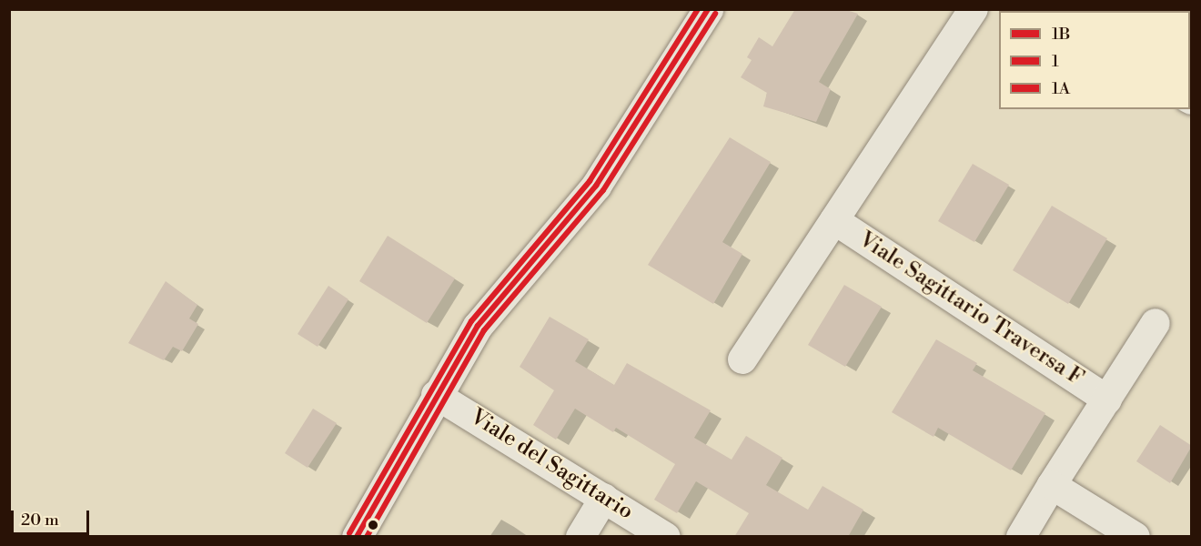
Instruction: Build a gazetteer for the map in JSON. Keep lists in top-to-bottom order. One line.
{"streets":{"street":["Viale Sagittario Traversa F","Viale del Sagittario"]},"lines":["transit line 1B","transit line 1A","transit line 1"],"legend":["1B","1","1A"],"scale_bar":"20 m"}
